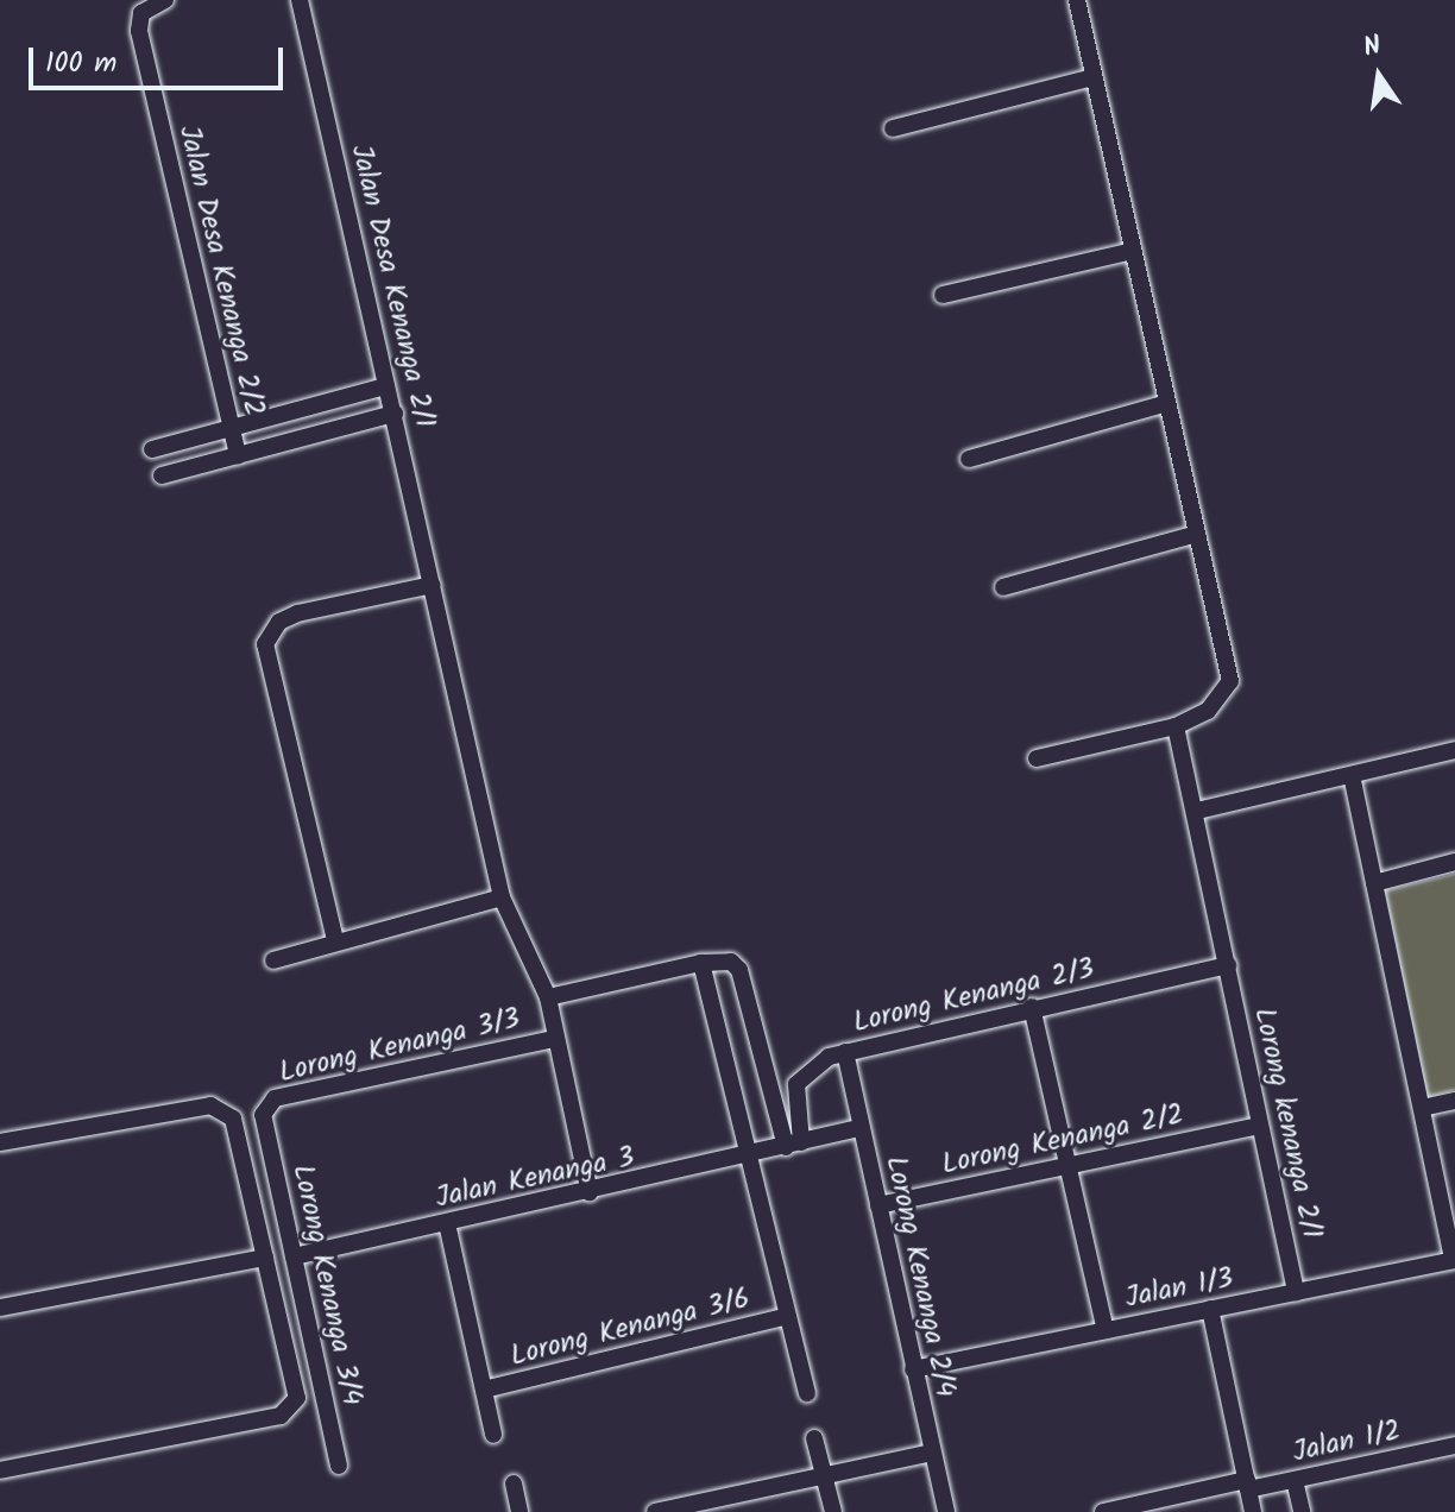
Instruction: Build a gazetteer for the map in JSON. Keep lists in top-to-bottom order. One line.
{"streets":{"street":["Jalan Desa Kenanga 2/2","Jalan Desa Kenanga 2/1","Lorong Kenanga 2/3","Lorong Kenanga 3/3","Lorong kenanga 2/1","Lorong Kenanga 2/2","Jalan Kenanga 3","Lorong Kenanga 2/4","Lorong Kenanga 3/4","Jalan 1/3","Lorong Kenanga 3/6","Jalan 1/2"]},"crossings":[["Jalan Desa Kenanga 2/1","Lorong Kenanga 3/3"],["Jalan Desa Kenanga 2/1","Jalan Kenanga 3"],["Lorong Kenanga 2/3","Lorong kenanga 2/1"],["Lorong Kenanga 2/3","Jalan Kenanga 3"],["Lorong Kenanga 2/3","Lorong Kenanga 2/4"],["Lorong Kenanga 3/3","Lorong Kenanga 3/4"],["Lorong kenanga 2/1","Lorong Kenanga 2/2"],["Lorong kenanga 2/1","Jalan 1/3"],["Lorong Kenanga 2/2","Lorong Kenanga 2/4"],["Jalan Kenanga 3","Lorong Kenanga 2/4"],["Jalan Kenanga 3","Lorong Kenanga 3/4"],["Lorong Kenanga 2/4","Jalan 1/3"]],"scale_bar":"100 m","north":"top"}
